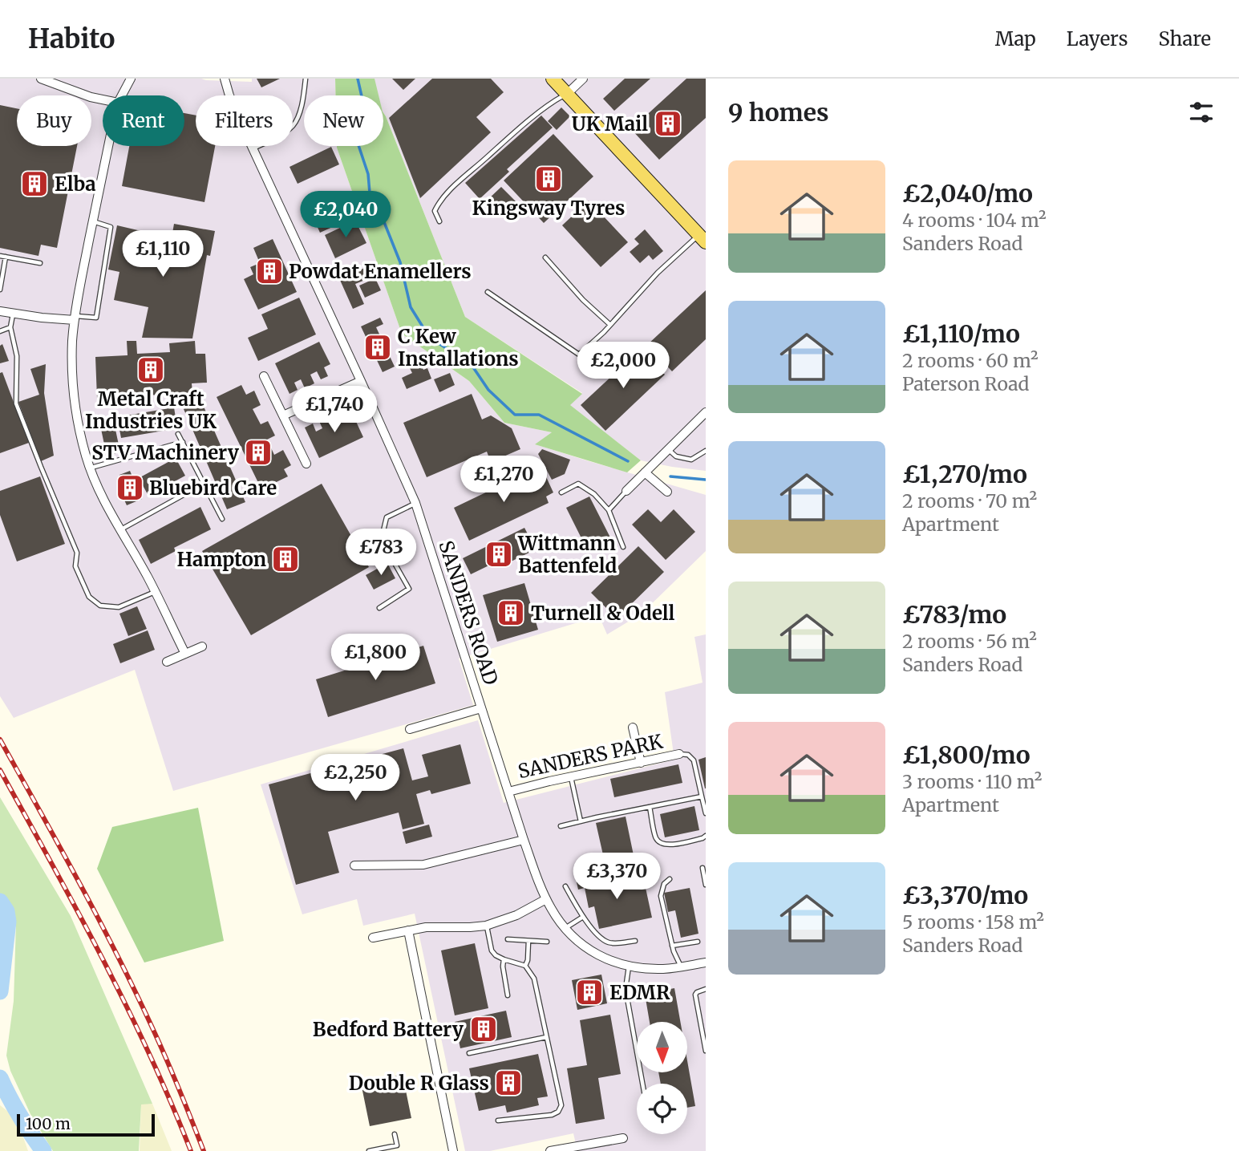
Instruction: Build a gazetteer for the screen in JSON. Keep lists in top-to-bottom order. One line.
{"streets":{"street":["SANDERS ROAD","SANDERS PARK"]},"crossings":[["SANDERS ROAD","SANDERS PARK"]],"places":{"building":["UK Mail","Kingsway Tyres","Elba","Powdat Enamellers","C Kew Installations","Metal Craft Industries UK","STV Machinery","Bluebird Care","Wittmann Battenfeld","Hampton","Turnell & Odell","EDMR","Bedford Battery","Double R Glass"]},"scale_bar":"100 m","north":"bottom","page":{"header":"Habito","nav":["Map","Layers","Share"],"heading":"9 homes","chip":["Buy","Rent","Filters","New"],"list":[{"name":"£2,040/mo","note":"4 rooms · 104 m² · Sanders Road"},{"name":"£1,110/mo","note":"2 rooms · 60 m² · Paterson Road"},{"name":"£1,270/mo","note":"2 rooms · 70 m² · Apartment"},{"name":"£783/mo","note":"2 rooms · 56 m² · Sanders Road"},{"name":"£1,800/mo","note":"3 rooms · 110 m² · Apartment"},{"name":"£3,370/mo","note":"5 rooms · 158 m² · Sanders Road"}],"price":["£2,040","£1,110","£2,000","£1,740","£1,270","£783","£1,800","£2,250","£3,370"],"scale":"100 m"}}
